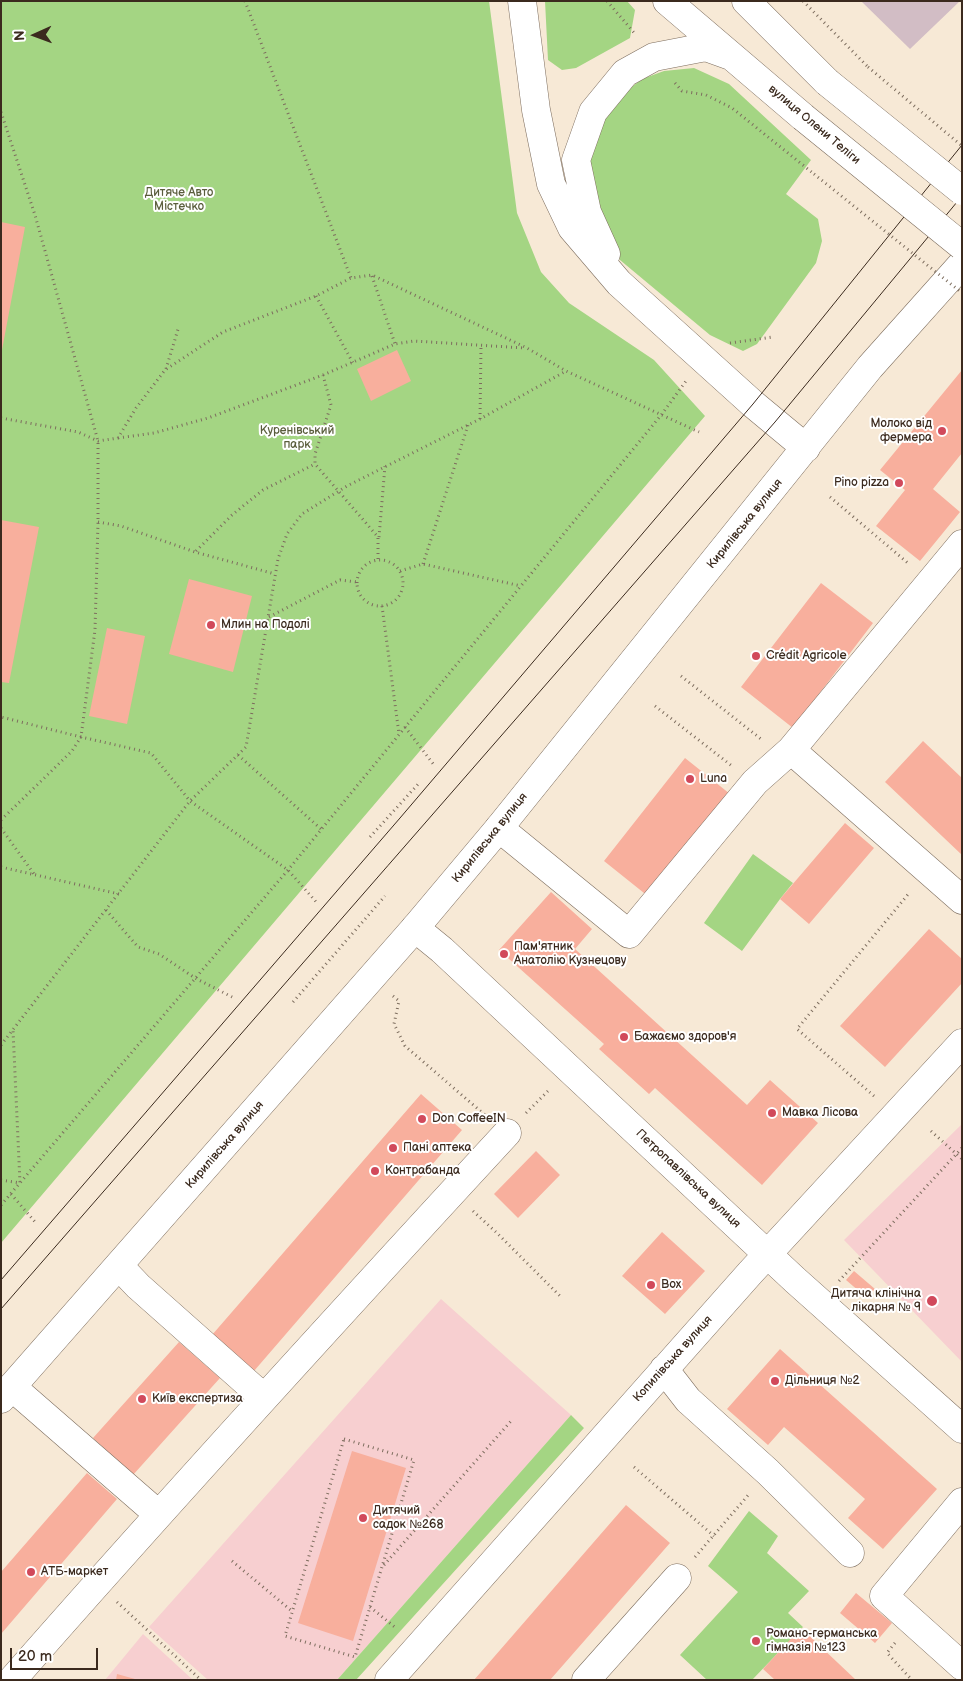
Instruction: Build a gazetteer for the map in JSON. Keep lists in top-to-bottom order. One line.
{"streets":{"main road":["вулиця Олени Теліги","Кирилівська вулиця","Петропавлівська вулиця","Копилівська вулиця"]},"crossings":[["Кирилівська вулиця","Петропавлівська вулиця"],["Петропавлівська вулиця","Копилівська вулиця"]],"parks":["Дитяче Авто Містечко","Куренівський парк"],"places":["Молоко від фермера","Pino pizza","Млин на Подолі","Crédit Agricole","Luna","Пам'ятник Анатолію Кузнецову","Бажаємо здоров'я","Мавка Лісова","Don CoffeeIN","Пані аптека","Контрабанда","Box","Дитяча клінічна лікарня № 9","Дільниця №2","Київ експертиза","Дитячий садок №268","АТБ-маркет","Романо-германська гімназія №123"],"scale_bar":"20 m","north":"left"}
